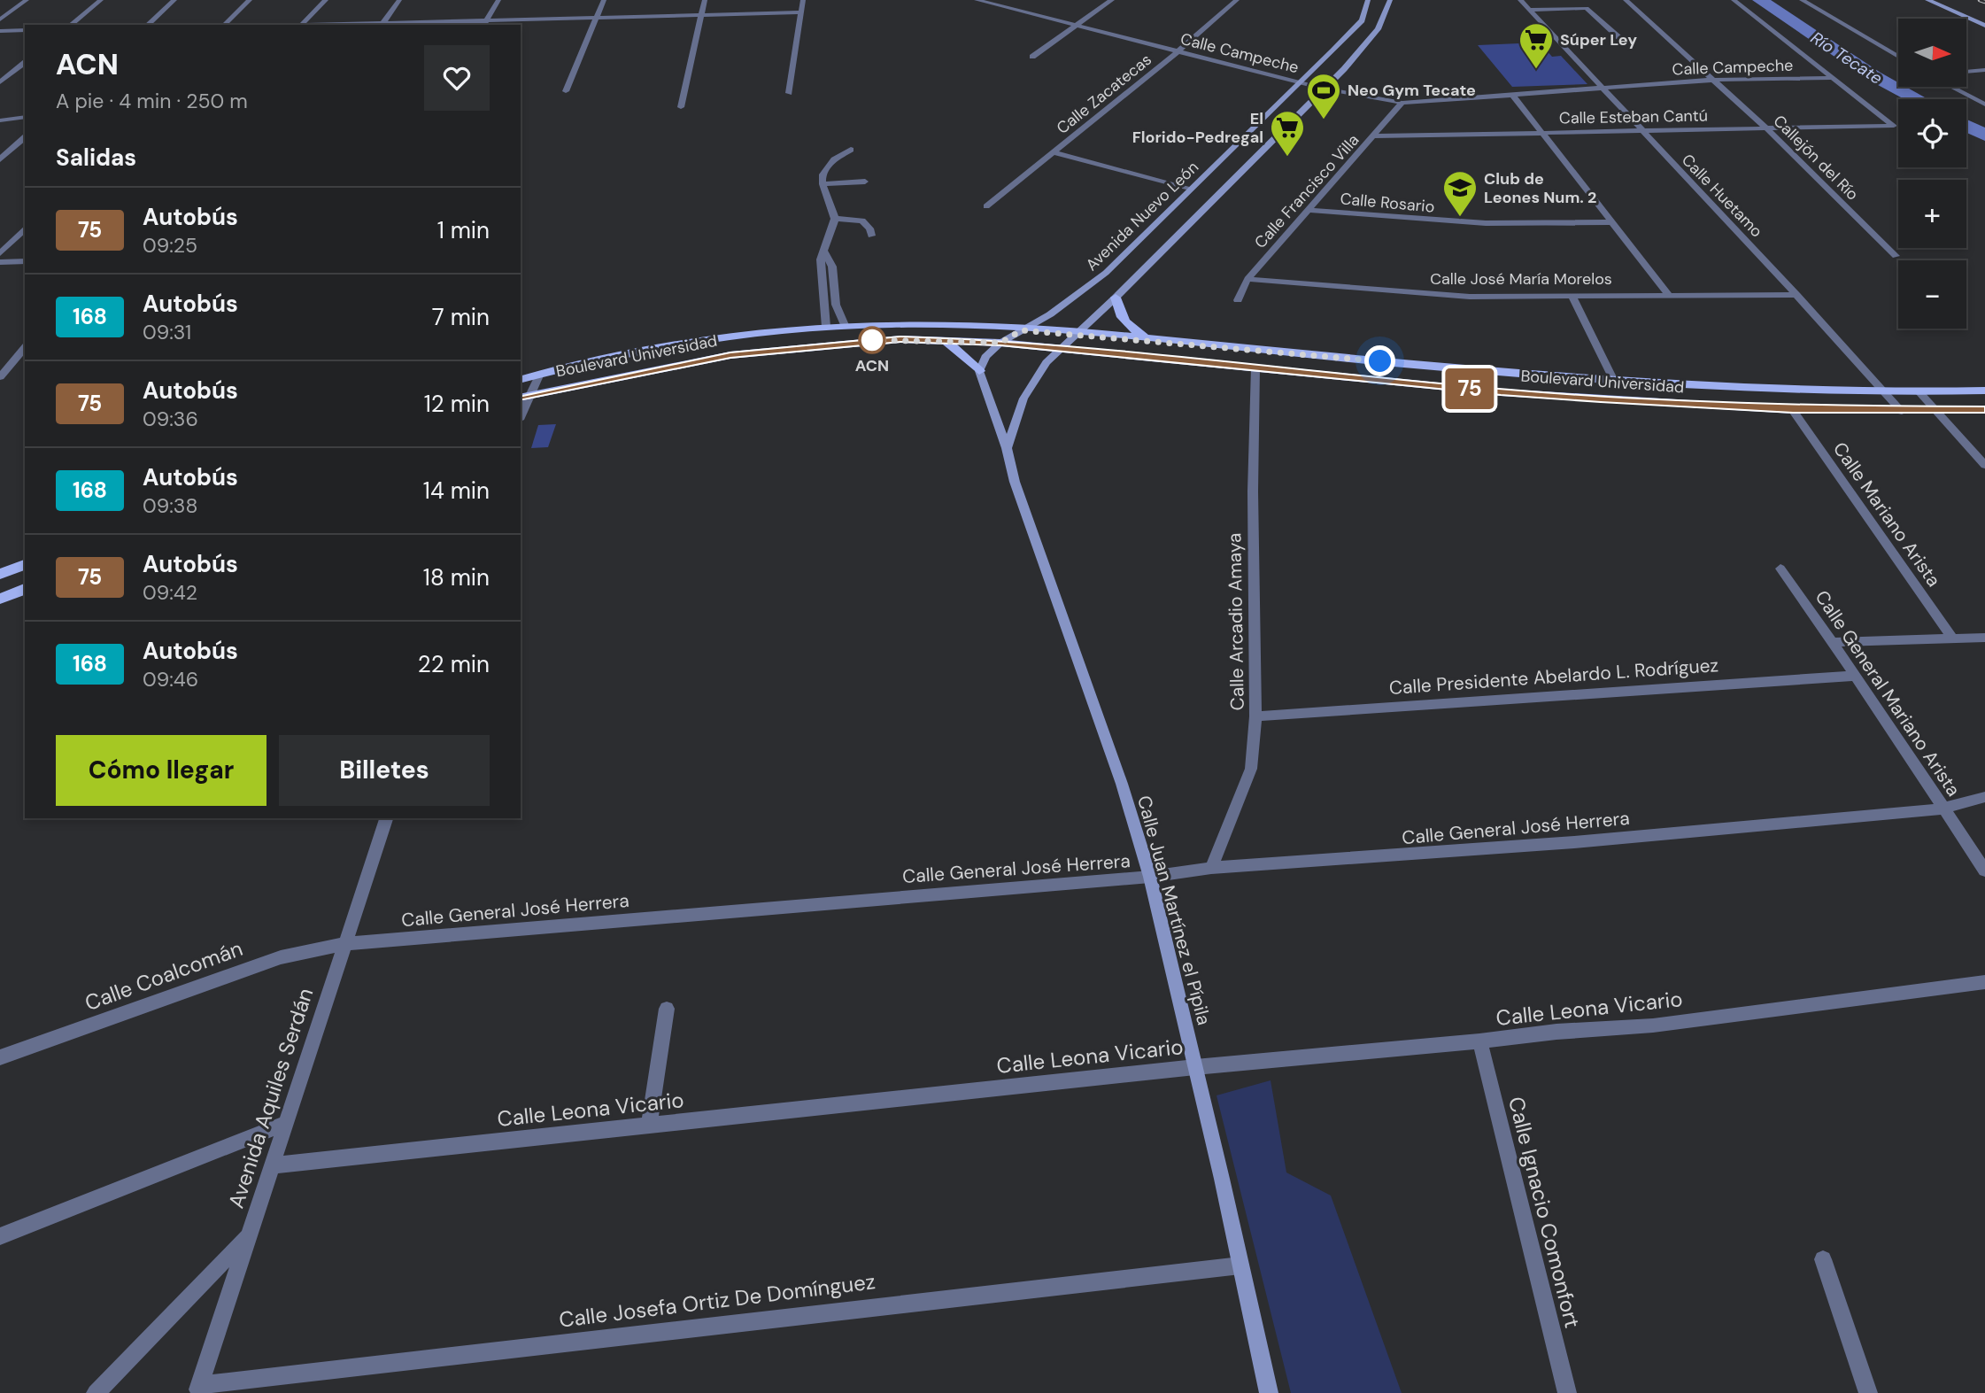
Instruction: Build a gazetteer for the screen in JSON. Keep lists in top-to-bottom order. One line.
{"streets":{"main road":["Avenida Nuevo León","Boulevard Universidad","Calle Juan Martínez el Pípila"],"street":["Calle Campeche","Calle Zacatecas","Calle Esteban Cantú","Callejón del Río","Calle Francisco Villa","Calle Huetamo","Calle Rosario","Calle José María Morelos","Calle Mariano Arista","Calle Arcadio Amaya","Calle Presidente Abelardo L. Rodríguez","Calle General Mariano Arista","Calle General José Herrera","Calle Coalcomán","Calle Leona Vicario","Avenida Aquiles Serdán","Calle Ignacio Comonfort","Calle Josefa Ortiz De Domínguez"]},"crossings":[["Calle Campeche","Calle Zacatecas"],["Calle Campeche","Calle Esteban Cantú"],["Calle Campeche","Callejón del Río"],["Calle Campeche","Calle Francisco Villa"],["Calle Campeche","Calle Huetamo"],["Calle Campeche","Avenida Nuevo León"],["Calle Esteban Cantú","Callejón del Río"],["Calle Esteban Cantú","Calle Francisco Villa"],["Calle Esteban Cantú","Calle Huetamo"],["Calle Francisco Villa","Calle Rosario"],["Calle Francisco Villa","Calle José María Morelos"],["Calle Huetamo","Calle José María Morelos"],["Calle Huetamo","Boulevard Universidad"],["Avenida Nuevo León","Boulevard Universidad"],["Boulevard Universidad","Calle Mariano Arista"],["Boulevard Universidad","Calle Arcadio Amaya"],["Calle Arcadio Amaya","Calle Presidente Abelardo L. Rodríguez"],["Calle Arcadio Amaya","Calle General José Herrera"],["Calle Presidente Abelardo L. Rodríguez","Calle General Mariano Arista"],["Calle General Mariano Arista","Calle General José Herrera"],["Calle General José Herrera","Calle Juan Martínez el Pípila"],["Calle General José Herrera","Calle Coalcomán"],["Calle General José Herrera","Avenida Aquiles Serdán"],["Calle Juan Martínez el Pípila","Calle Leona Vicario"],["Calle Juan Martínez el Pípila","Calle Josefa Ortiz De Domínguez"],["Calle Coalcomán","Avenida Aquiles Serdán"],["Calle Leona Vicario","Avenida Aquiles Serdán"],["Calle Leona Vicario","Calle Ignacio Comonfort"],["Avenida Aquiles Serdán","Calle Josefa Ortiz De Domínguez"]],"water":["Río Tecate"],"places":{"supermarket":["Súper Ley","El Florido-Pedregal"],"sports":["Neo Gym Tecate"],"school or university":["Club de Leones Num. 2"],"other":["ACN"]},"lines":["bus line 75"],"north":"right","page":{"on_map":"75","map_buttons":["+","−"],"heading":[["ACN","A pie · 4 min · 250 m"],"Salidas"],"list":[{"mark":"75","name":"Autobús","note":"09:25","value":"1 min"},{"mark":"168","name":"Autobús","note":"09:31","value":"7 min"},{"mark":"75","name":"Autobús","note":"09:36","value":"12 min"},{"mark":"168","name":"Autobús","note":"09:38","value":"14 min"},{"mark":"75","name":"Autobús","note":"09:42","value":"18 min"},{"mark":"168","name":"Autobús","note":"09:46","value":"22 min"}],"buttons":["Cómo llegar","Billetes"]}}
